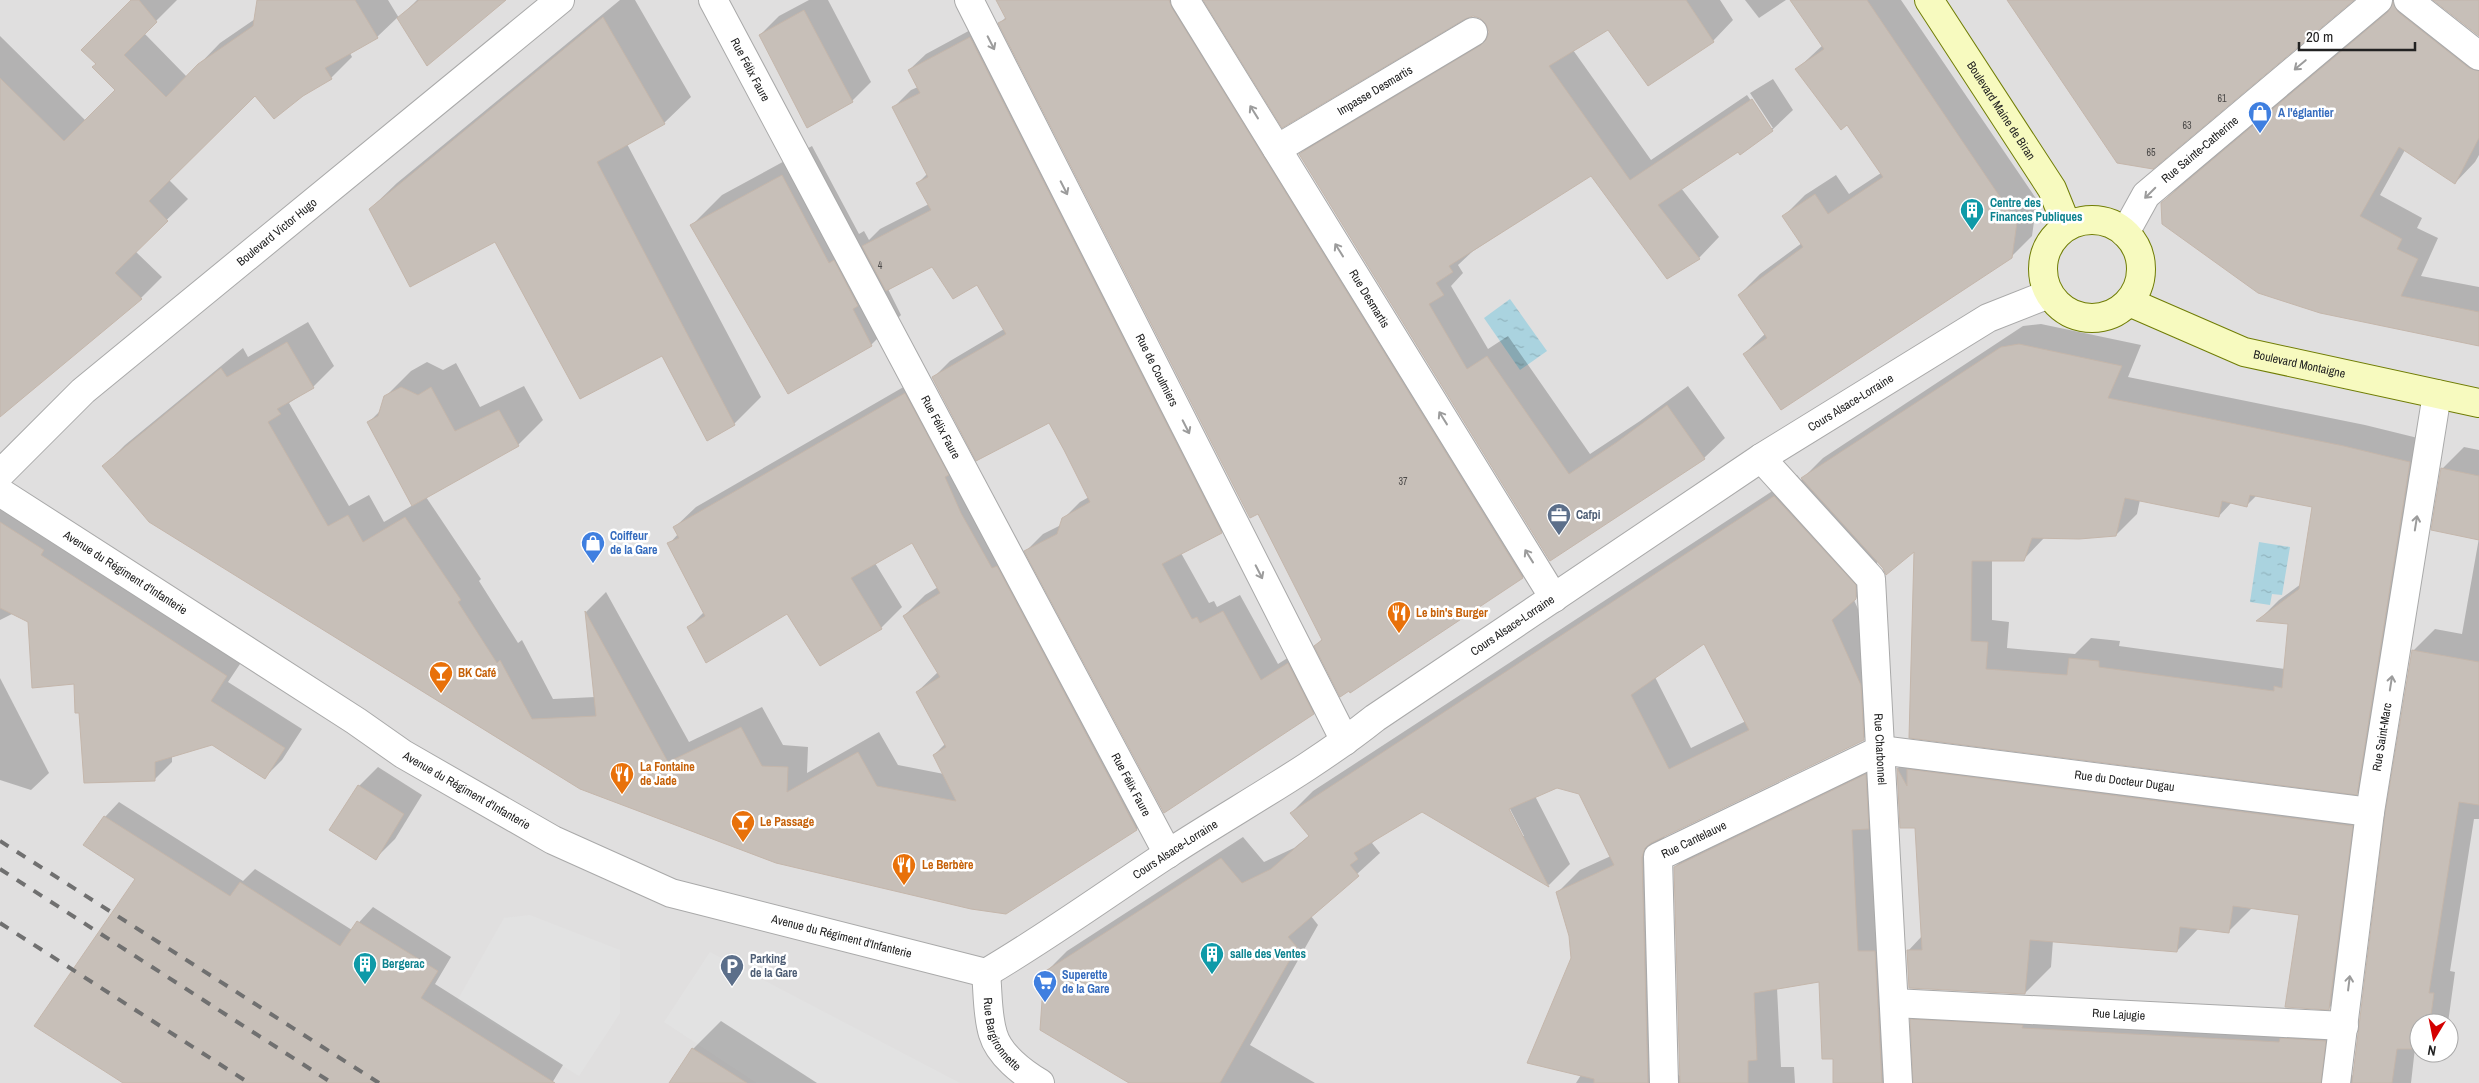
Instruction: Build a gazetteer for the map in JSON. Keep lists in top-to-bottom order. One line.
{"streets":{"main road":["Boulevard Maine de Biran","Boulevard Montaigne"],"street":["Rue Félix Faure","Impasse Desmartis","Rue Sainte-Catherine","Boulevard Victor Hugo","Rue Desmartis","Rue de Coulmiers","Cours Alsace-Lorraine","Avenue du Régiment d'Infanterie","Rue Saint-Marc","Rue Charbonnel","Rue du Docteur Dugau","Rue Cantelauve","Rue Lajugie","Rue Bargironnette"]},"crossings":[["Rue Félix Faure","Cours Alsace-Lorraine"],["Impasse Desmartis","Rue Desmartis"],["Boulevard Maine de Biran","Rue Sainte-Catherine"],["Boulevard Maine de Biran","Boulevard Montaigne"],["Boulevard Maine de Biran","Cours Alsace-Lorraine"],["Rue Sainte-Catherine","Boulevard Montaigne"],["Rue Sainte-Catherine","Cours Alsace-Lorraine"],["Rue Desmartis","Cours Alsace-Lorraine"],["Boulevard Montaigne","Cours Alsace-Lorraine"],["Boulevard Montaigne","Rue Saint-Marc"],["Rue de Coulmiers","Cours Alsace-Lorraine"],["Cours Alsace-Lorraine","Avenue du Régiment d'Infanterie"],["Cours Alsace-Lorraine","Rue Charbonnel"],["Cours Alsace-Lorraine","Rue Bargironnette"],["Avenue du Régiment d'Infanterie","Rue Bargironnette"],["Rue Saint-Marc","Rue du Docteur Dugau"],["Rue Saint-Marc","Rue Lajugie"],["Rue Charbonnel","Rue du Docteur Dugau"],["Rue Charbonnel","Rue Cantelauve"],["Rue Charbonnel","Rue Lajugie"],["Rue du Docteur Dugau","Rue Cantelauve"]],"one_way":["Rue Sainte-Catherine","Rue Desmartis","Rue de Coulmiers","Rue Saint-Marc"],"places":{"shop":["A l'églantier","Coiffeur de la Gare"],"building":["Centre des Finances Publiques","salle des Ventes","Bergerac"],"office":["Cafpi"],"restaurant":["Le bin's Burger","La Fontaine de Jade","Le Berbère"],"bar":["BK Café","Le Passage"],"parking":["Parking de la Gare"],"supermarket":["Superette de la Gare"]},"house_numbers":["61","63","65","4","37"],"scale_bar":"20 m","north":"bottom"}
